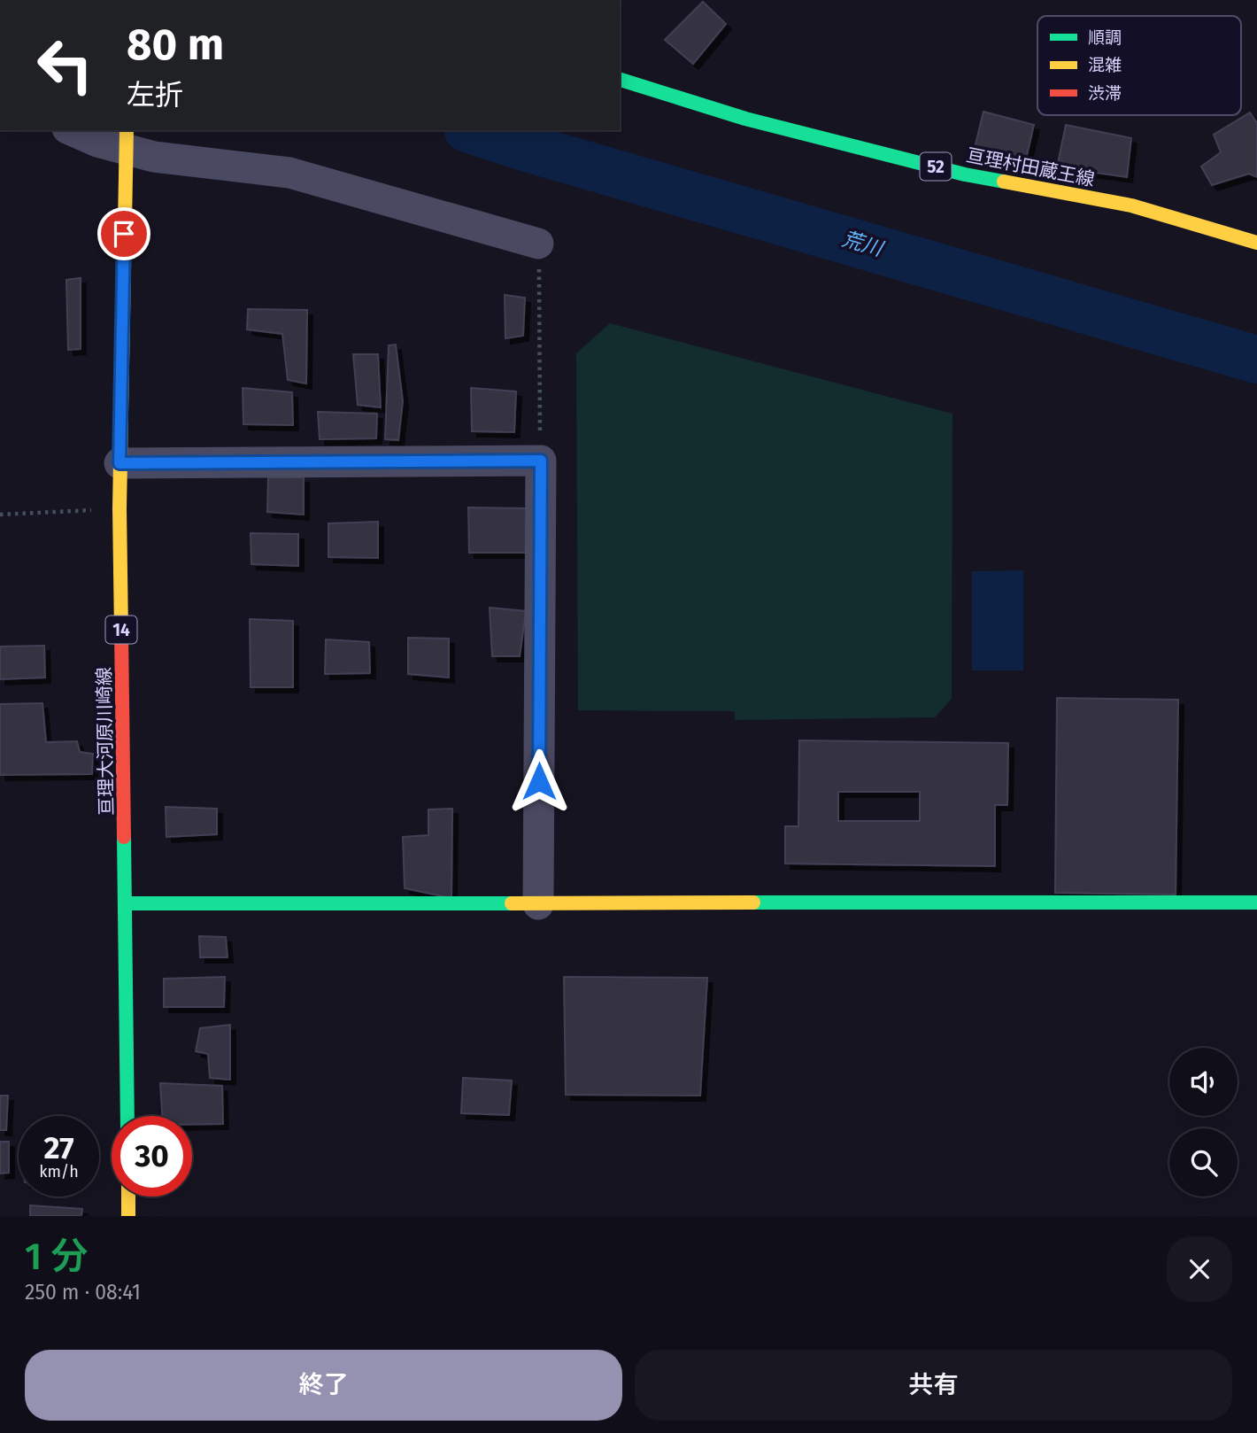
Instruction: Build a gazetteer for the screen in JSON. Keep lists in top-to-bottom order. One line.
{"streets":{"main road":["52","亘理村田蔵王線","14","亘理大河原川崎線"]},"water":["荒川"],"legend":["順調","混雑","渋滞"],"page":{"turn":["80 m","左折"],"speed":"27 km/h","limit":"30","heading":["1 分","250 m · 08:41"],"buttons":["終了","共有"]}}
